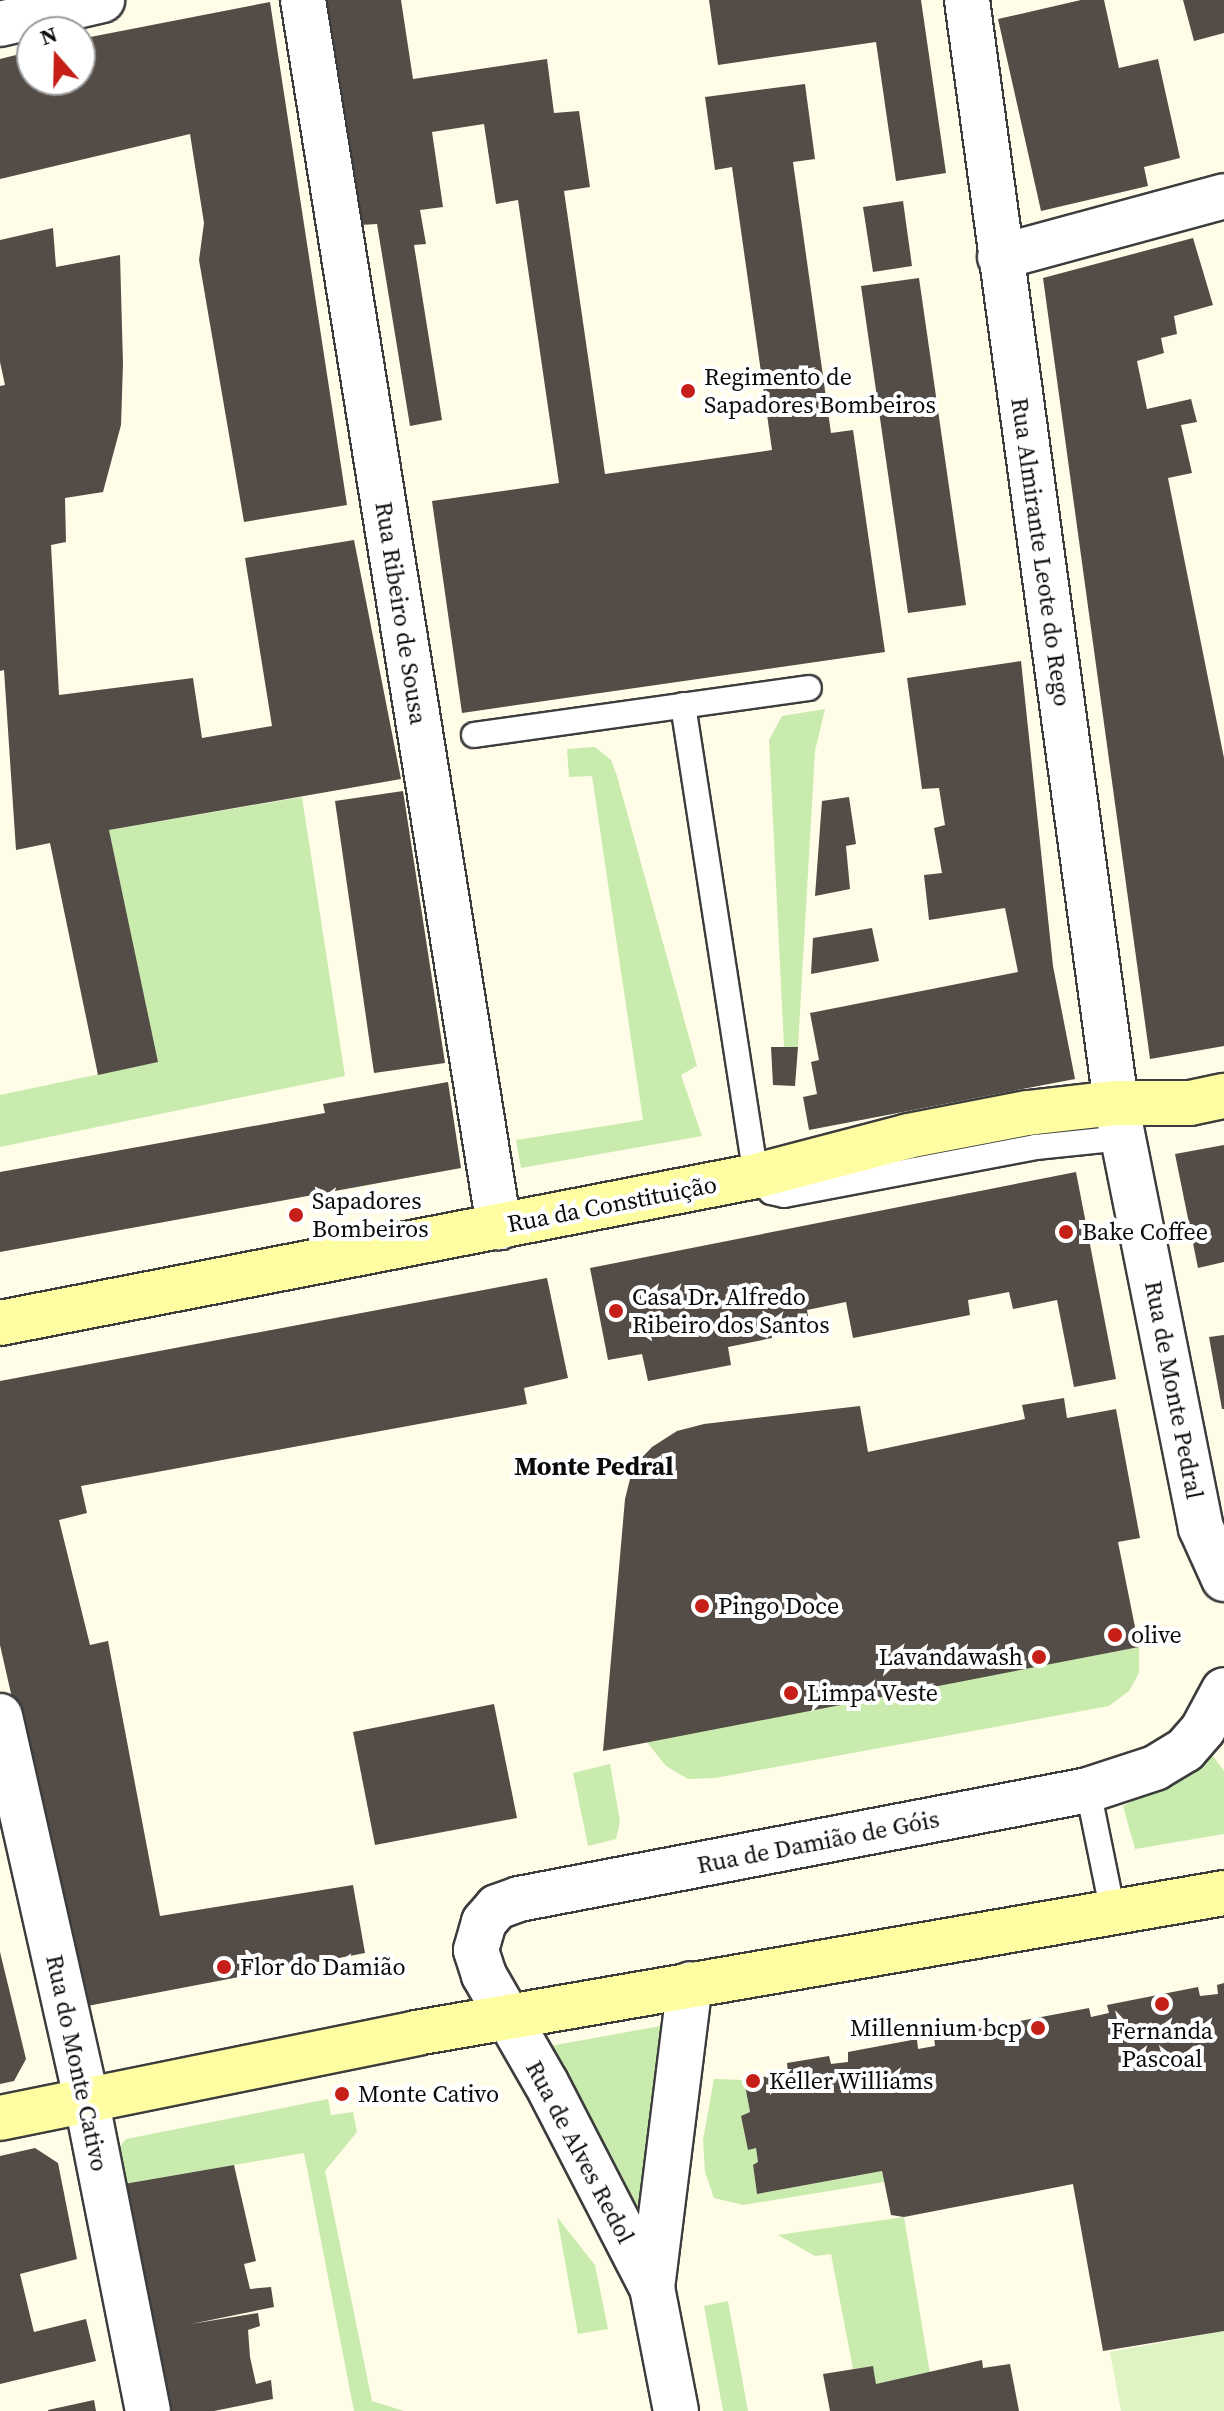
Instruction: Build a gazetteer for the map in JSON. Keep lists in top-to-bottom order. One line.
{"streets":{"main road":["Rua da Constituição"],"street":["Rua Almirante Leote do Rego","Rua Ribeiro de Sousa","Rua de Monte Pedral","Rua de Damião de Góis","Rua do Monte Cativo","Rua de Alves Redol"]},"crossings":[["Rua Almirante Leote do Rego","Rua da Constituição"],["Rua Almirante Leote do Rego","Rua de Monte Pedral"],["Rua Ribeiro de Sousa","Rua da Constituição"],["Rua da Constituição","Rua de Monte Pedral"],["Rua de Damião de Góis","Rua de Alves Redol"]],"districts":["Monte Pedral"],"places":["Regimento de Sapadores Bombeiros","Sapadores Bombeiros","Bake Coffee","Casa Dr. Alfredo Ribeiro dos Santos","Pingo Doce","olive","Lavandawash","Limpa Veste","Flor do Damião","Fernanda Pascoal","Millennium bcp","Keller Williams","Monte Cativo"],"north":"top"}
